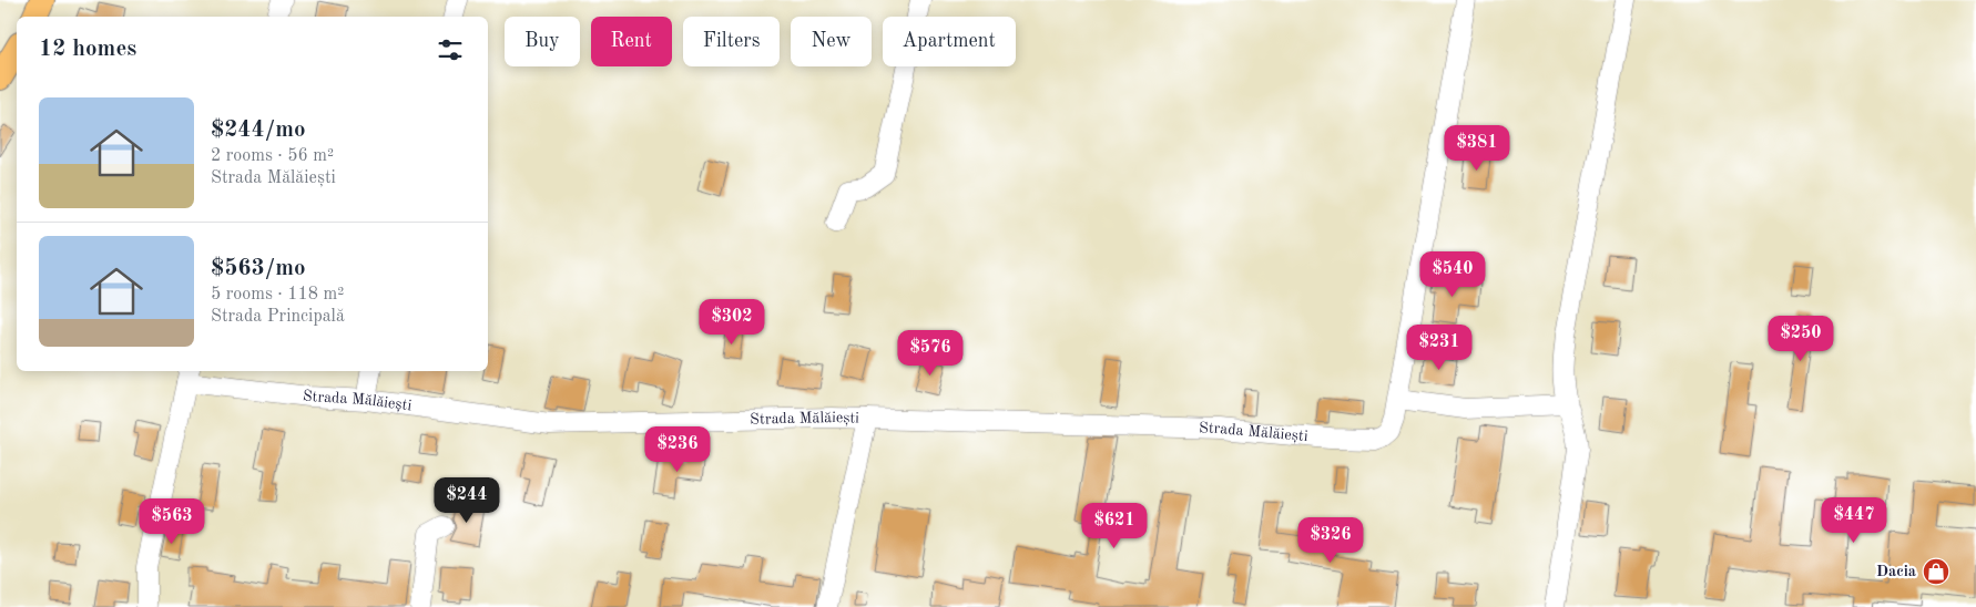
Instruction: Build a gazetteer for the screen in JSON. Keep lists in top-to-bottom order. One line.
{"streets":{"street":["Strada Mălăiești"]},"places":{"shop":["Dacia"]},"page":{"chip":["Buy","Rent","Filters","New","Apartment"],"heading":"12 homes","list":[{"name":"$244/mo","note":"2 rooms · 56 m² · Strada Mălăiești"},{"name":"$563/mo","note":"5 rooms · 118 m² · Strada Principală"}],"price":["$381","$540","$302","$250","$231","$576","$236","$244","$447","$563","$621","$326"]}}
